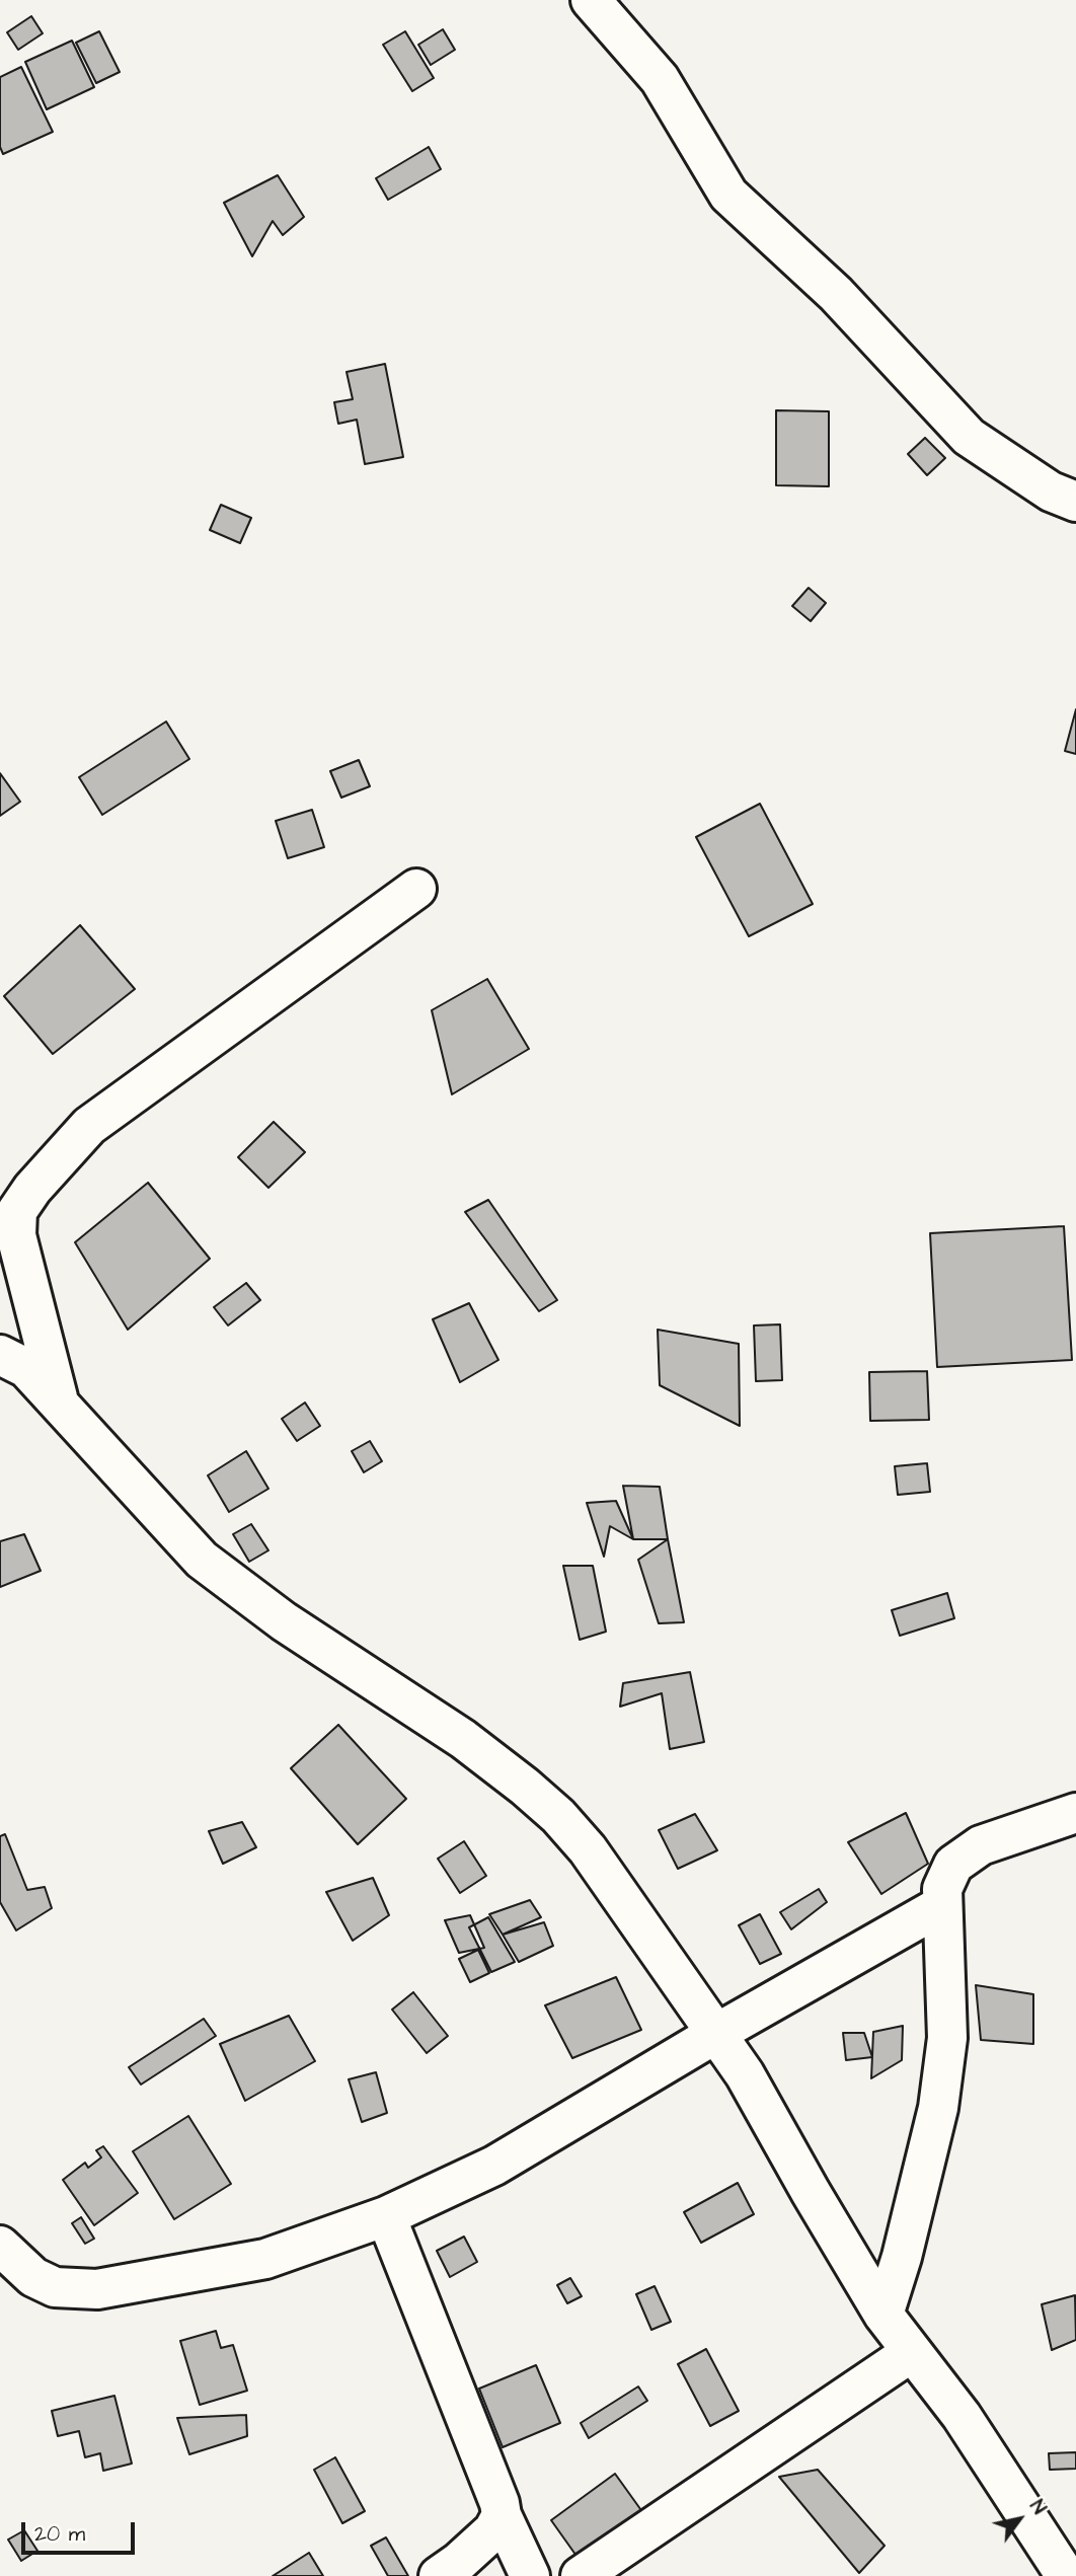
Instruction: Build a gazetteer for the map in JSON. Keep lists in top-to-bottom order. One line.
{"scale_bar":"20 m","north":"top right"}
